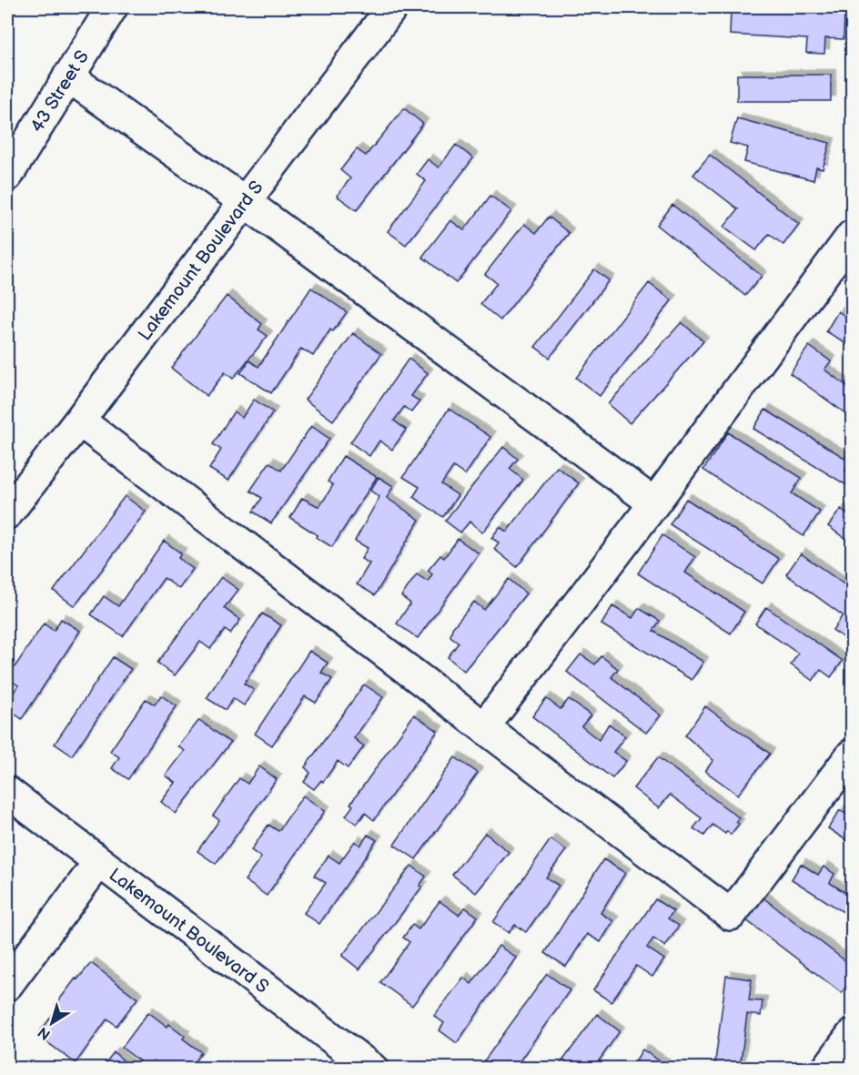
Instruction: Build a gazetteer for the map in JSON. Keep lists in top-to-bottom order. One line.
{"streets":{"main road":["43 Street S","Lakemount Boulevard S"]},"north":"bottom left"}
